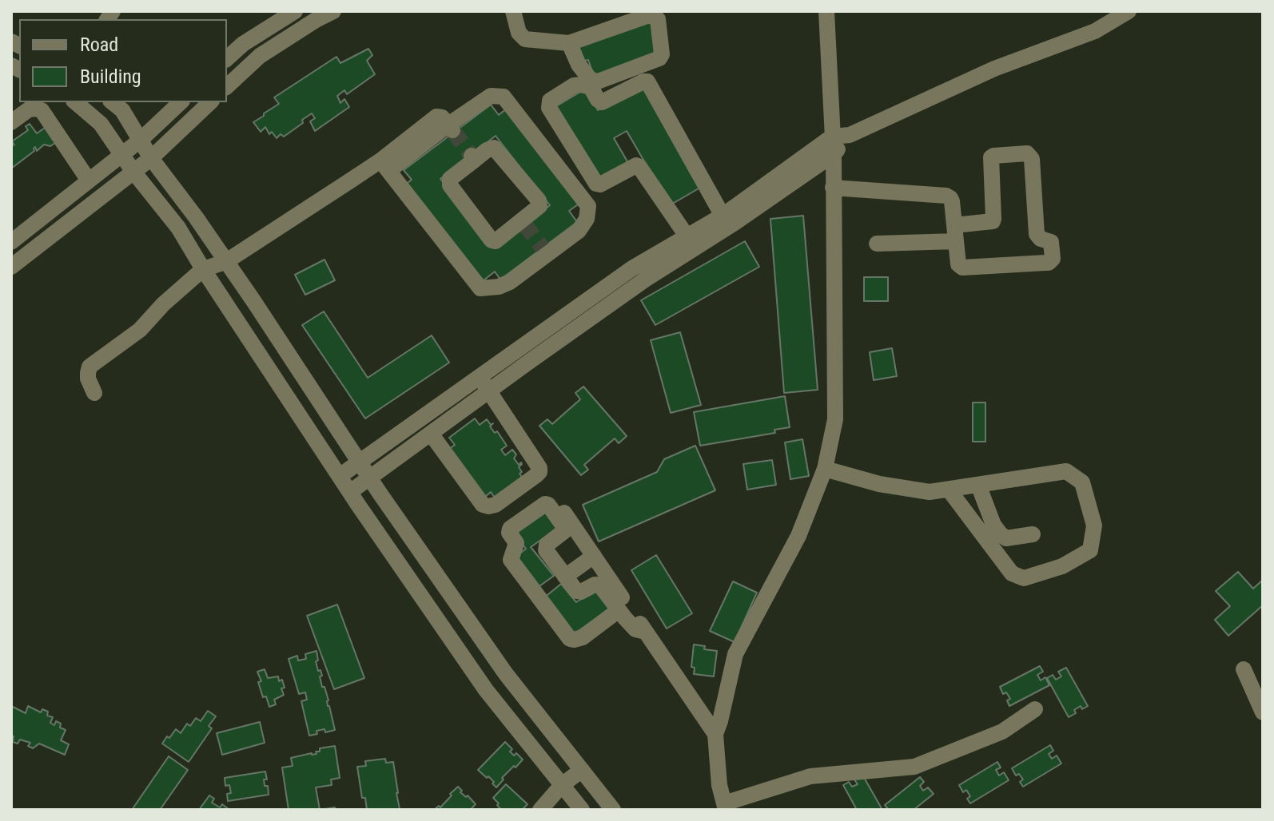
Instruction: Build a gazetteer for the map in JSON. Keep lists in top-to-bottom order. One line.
{"legend":["Road","Building"]}
